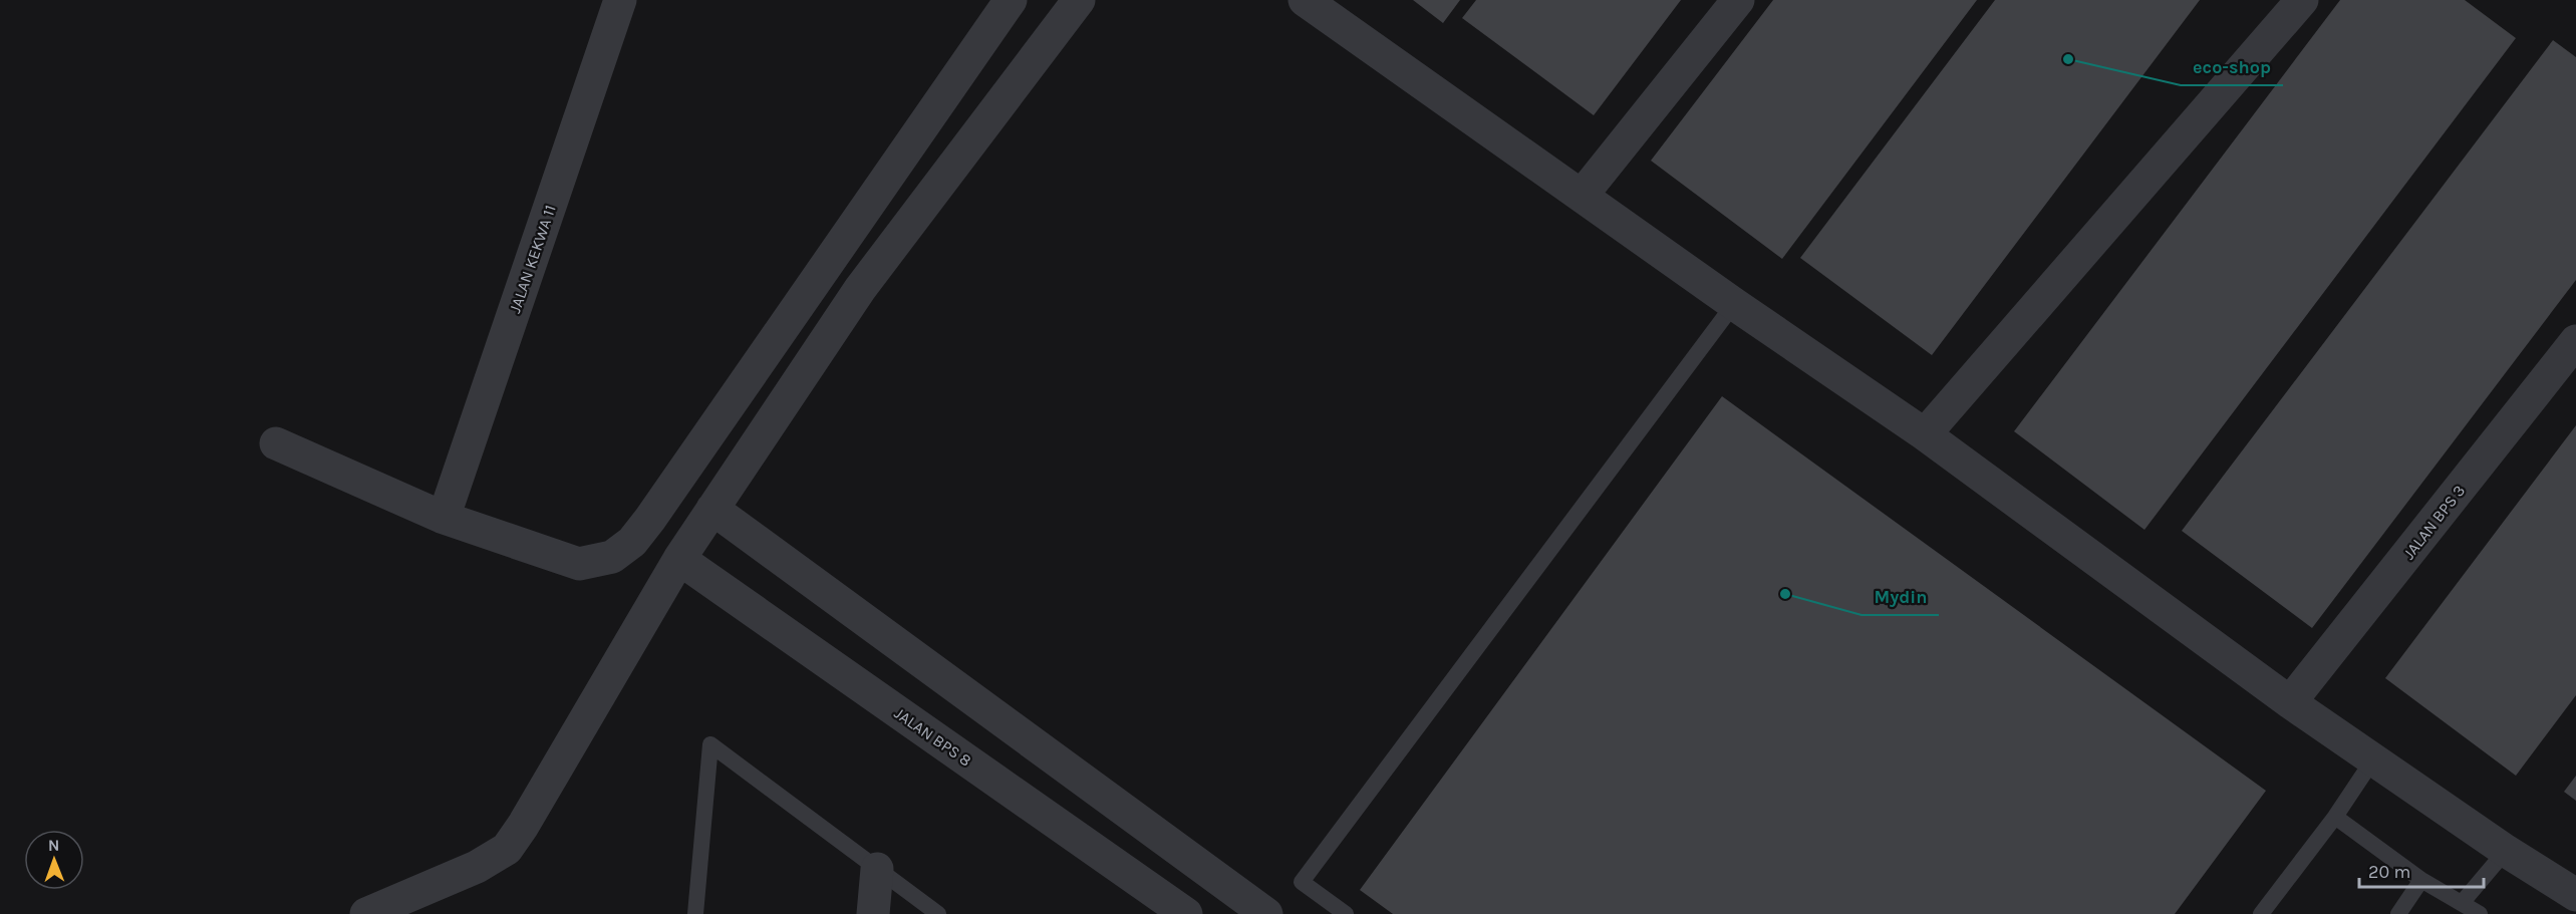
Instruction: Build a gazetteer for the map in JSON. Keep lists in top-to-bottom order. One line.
{"streets":{"street":["JALAN KEKWA 11","JALAN BPS 3","JALAN BPS 8"]},"places":["eco-shop","Mydin"],"scale_bar":"20 m","north":"top"}
